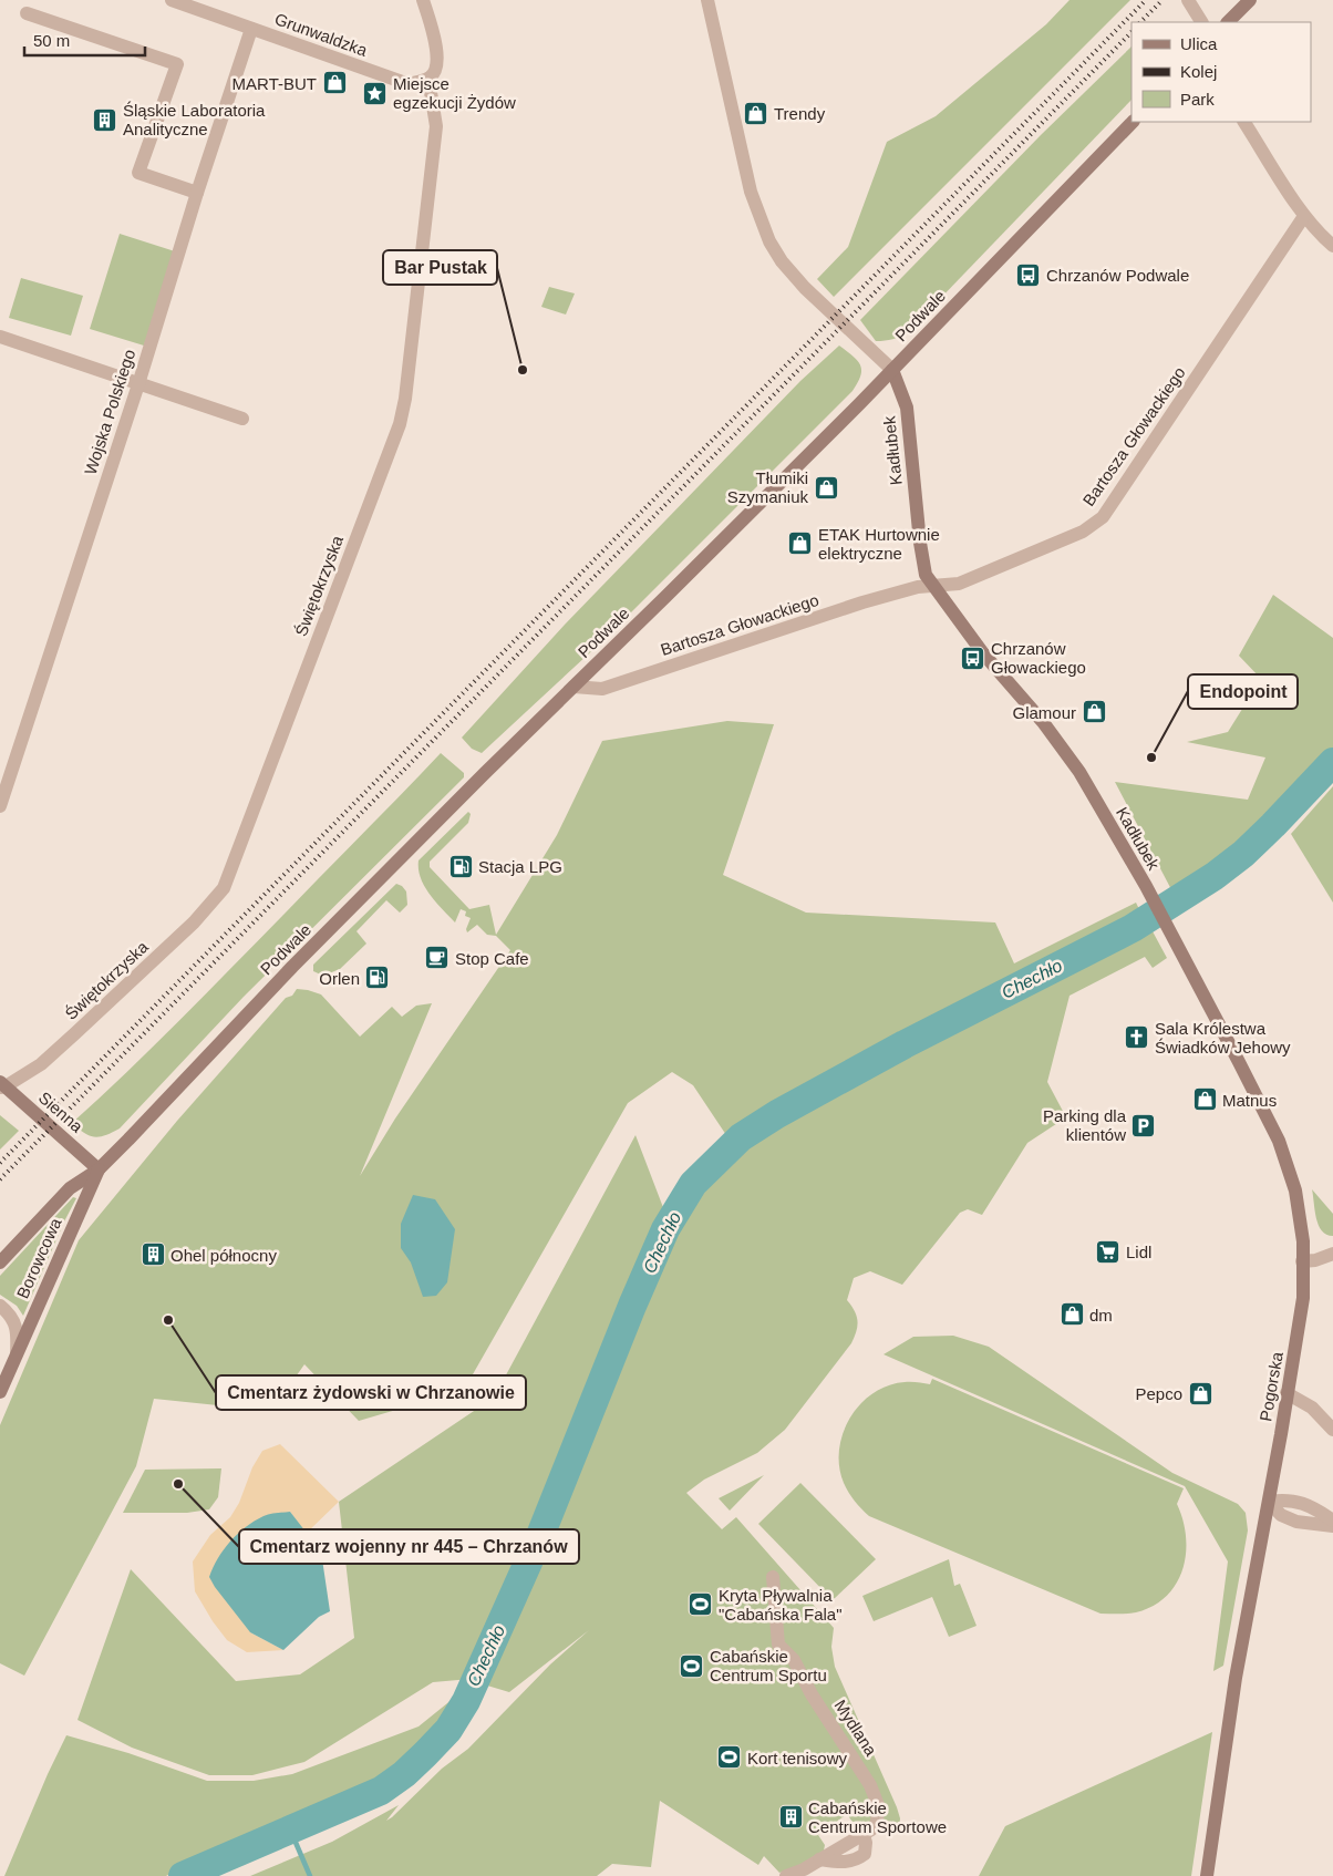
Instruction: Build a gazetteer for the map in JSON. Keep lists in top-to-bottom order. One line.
{"streets":{"street":["Grunwaldzka","Podwale","Wojska Polskiego","Bartosza Głowackiego","Kadłubek","Świętokrzyska","Sienna","Borowcowa","Pogorska","Mydlana"]},"crossings":[["Grunwaldzka","Wojska Polskiego"],["Grunwaldzka","Świętokrzyska"],["Podwale","Bartosza Głowackiego"],["Podwale","Kadłubek"],["Podwale","Sienna"],["Podwale","Borowcowa"],["Bartosza Głowackiego","Kadłubek"],["Kadłubek","Pogorska"],["Świętokrzyska","Sienna"],["Sienna","Borowcowa"]],"water":["Chechło"],"places":{"shop":["MART-BUT","Trendy","Tłumiki Szymaniuk","ETAK Hurtownie elektryczne","Glamour","Matnus","dm","Pepco"],"place":["Miejsce egzekucji Żydów"],"building":["Śląskie Laboratoria Analityczne","Ohel północny","Cabańskie Centrum Sportowe"],"bus stop":["Chrzanów Podwale","Chrzanów Głowackiego"],"other":["Bar Pustak","Endopoint","Cmentarz żydowski w Chrzanowie","Cmentarz wojenny nr 445 – Chrzanów"],"fuel station":["Stacja LPG","Orlen"],"cafe":["Stop Cafe"],"church":["Sala Królestwa Świadków Jehowy"],"parking":["Parking dla klientów"],"supermarket":["Lidl"],"sports":["Kryta Pływalnia \"Cabańska Fala\"","Cabańskie Centrum Sportu","Kort tenisowy"]},"legend":["Ulica","Kolej","Park"],"scale_bar":"50 m"}
